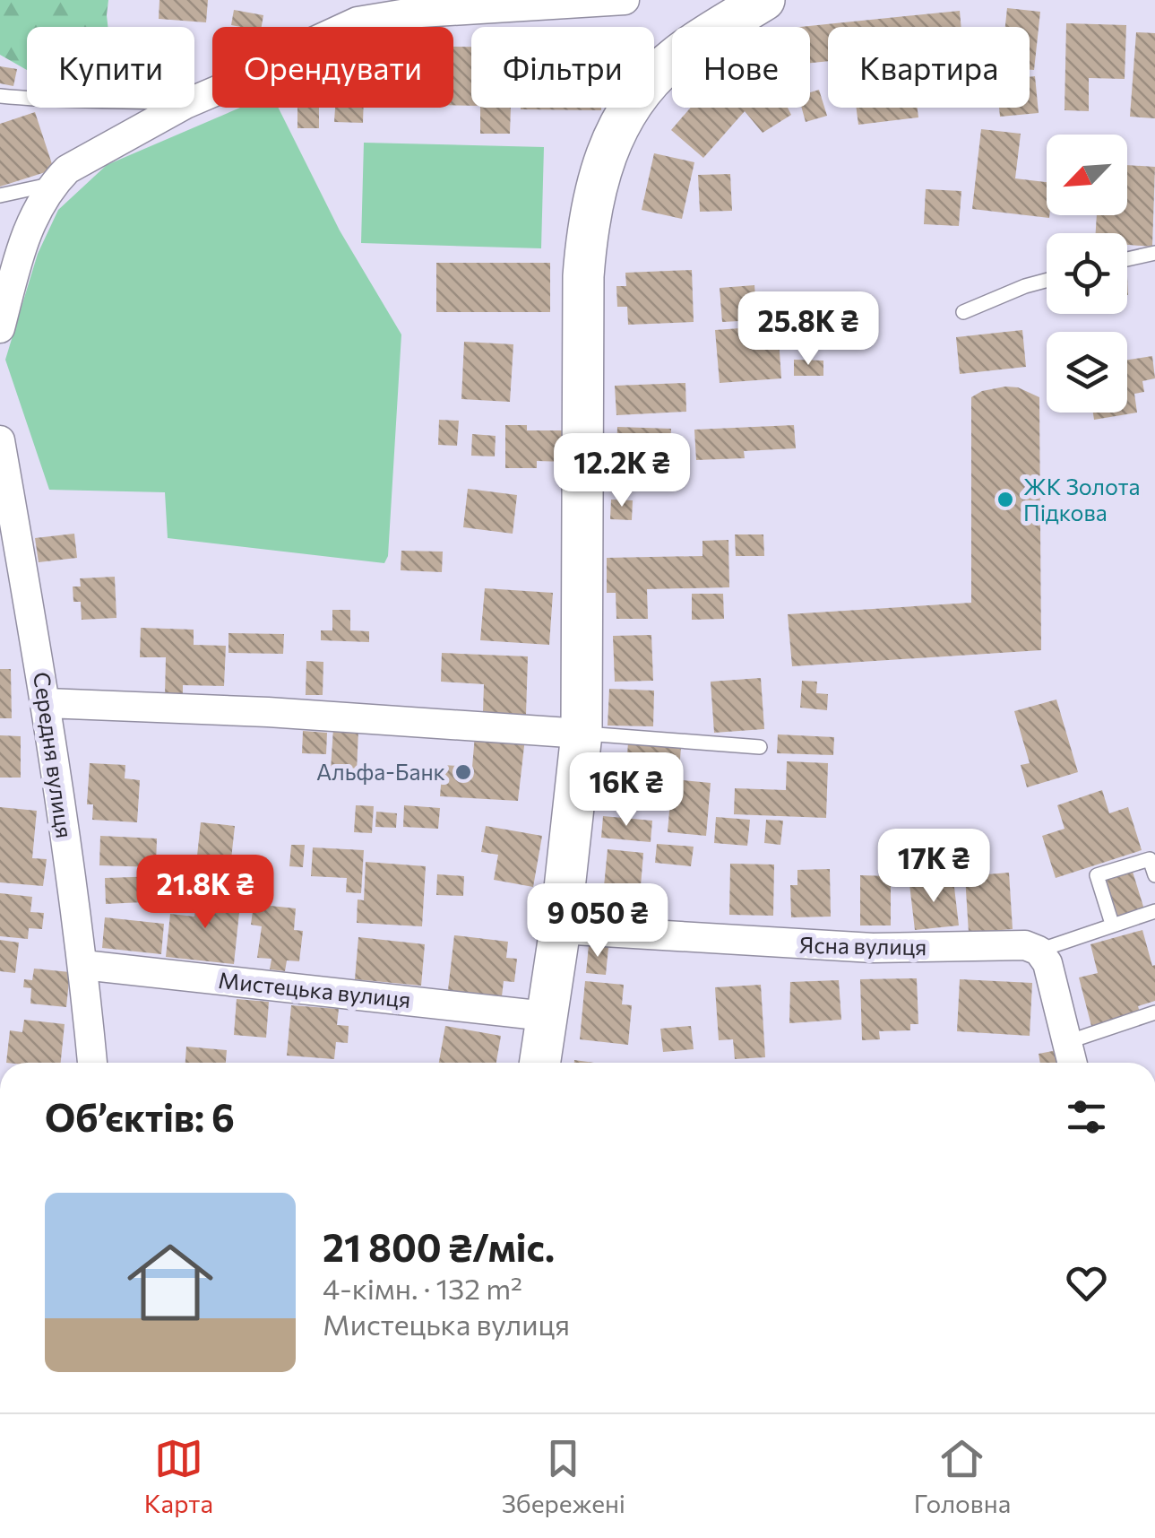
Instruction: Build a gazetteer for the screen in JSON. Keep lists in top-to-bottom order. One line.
{"streets":{"street":["Середня вулиця","Ясна вулиця","Мистецька вулиця"]},"crossings":[["Середня вулиця","Мистецька вулиця"]],"places":["ЖК Золота Підкова","Альфа-Банк"],"north":"bottom left","page":{"chip":["Купити","Орендувати","Фільтри","Нове","Квартира"],"price":["25.8K ₴","12.2K ₴","16K ₴","17K ₴","21.8K ₴","9 050 ₴"],"heading":"Об’єктів: 6","list":[{"name":"21 800 ₴/міс.","note":"4-кімн. · 132 m² · Мистецька вулиця"}],"tabs":["Карта","Збережені","Головна"]}}
